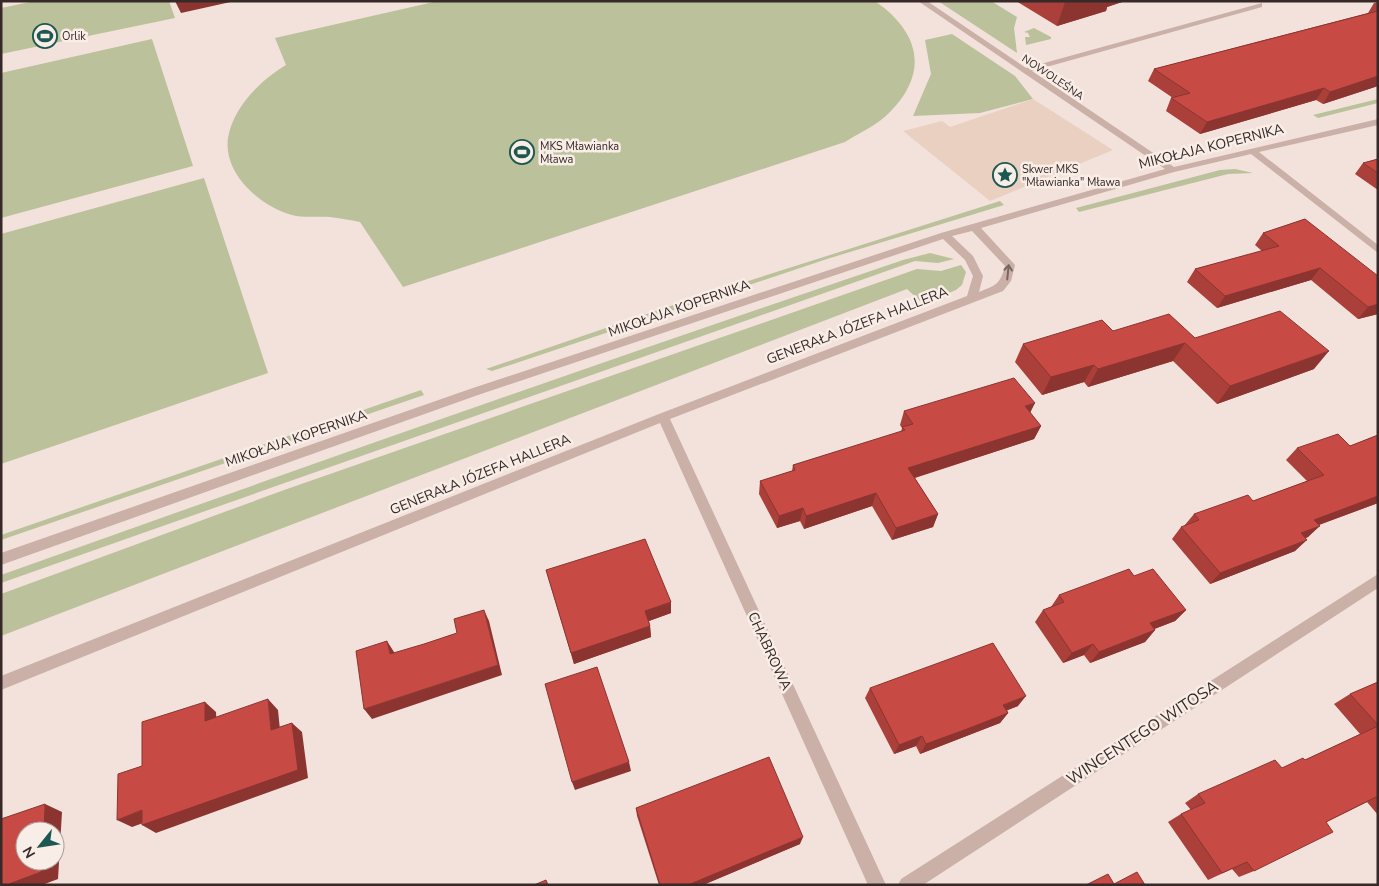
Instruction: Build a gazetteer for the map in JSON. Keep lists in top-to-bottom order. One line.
{"streets":{"street":["NOWOLEŚNA","MIKOŁAJA KOPERNIKA","GENERAŁA JÓZEFA HALLERA","CHABROWA","WINCENTEGO WITOSA"]},"crossings":[["NOWOLEŚNA","MIKOŁAJA KOPERNIKA"],["MIKOŁAJA KOPERNIKA","GENERAŁA JÓZEFA HALLERA"],["GENERAŁA JÓZEFA HALLERA","CHABROWA"]],"places":{"sports":["Orlik","MKS Mławianka Mława"],"place":["Skwer MKS \"Mławianka\" Mława"]},"north":"bottom left"}
